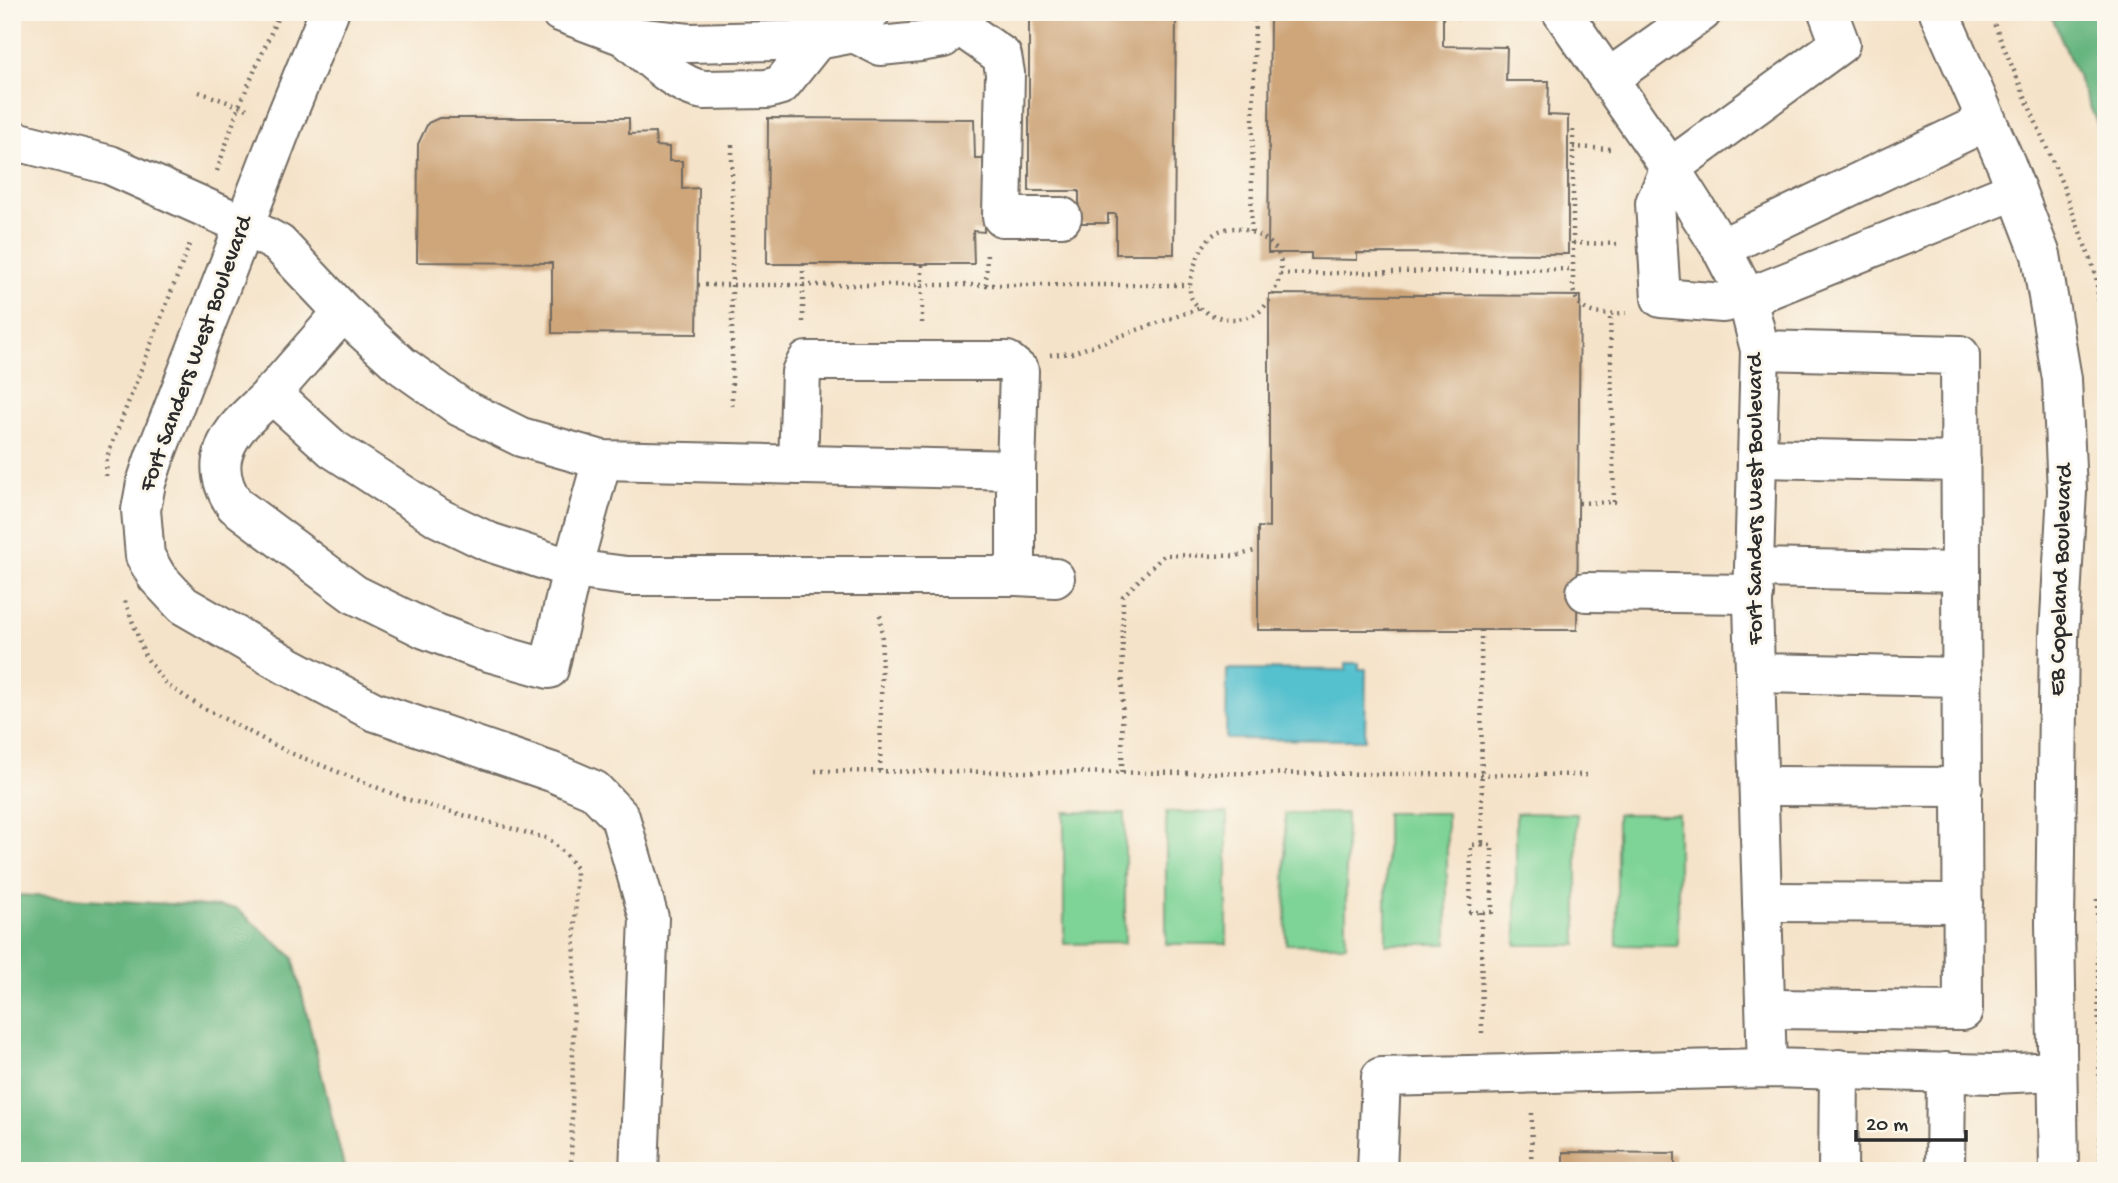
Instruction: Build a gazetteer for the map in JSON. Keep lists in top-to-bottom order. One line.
{"streets":{"lane":["Fort Sanders West Boulevard","EB Copeland Boulevard"]},"scale_bar":"20 m"}
